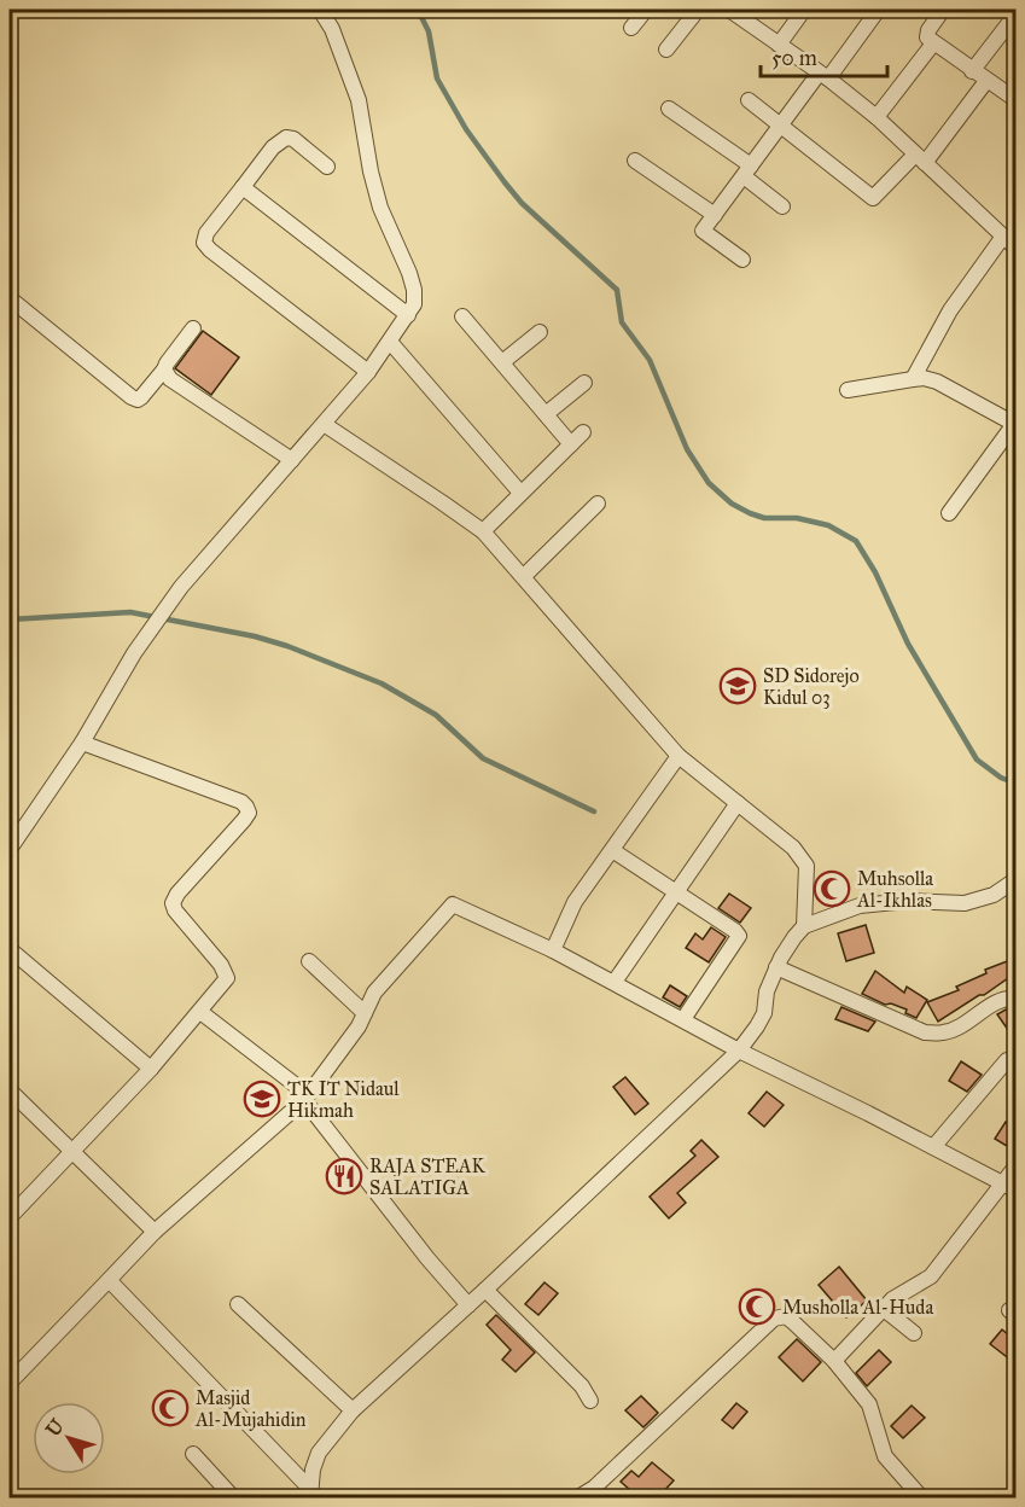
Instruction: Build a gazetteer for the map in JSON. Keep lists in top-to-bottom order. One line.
{"places":{"school or university":["SD Sidorejo Kidul 03","TK IT Nidaul Hikmah"],"mosque":["Muhsolla Al-Ikhlas","Musholla Al-Huda","Masjid Al-Mujahidin"],"restaurant":["RAJA STEAK SALATIGA"]},"scale_bar":"50 m","north":"top left"}
